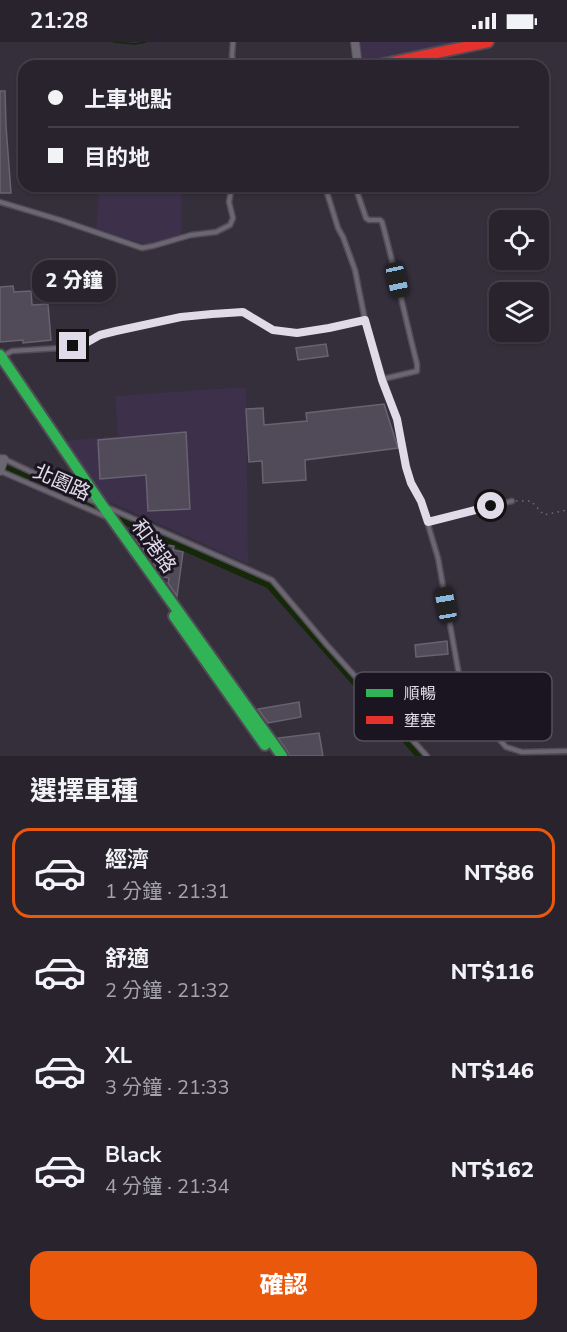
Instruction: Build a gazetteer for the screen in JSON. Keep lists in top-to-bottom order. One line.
{"streets":{"main road":["和港路"],"lane":["北園路"]},"crossings":[["北園路","和港路"]],"legend":["順暢","壅塞"],"page":{"status":"21:28","banner":["上車地點","目的地"],"bubble":"2 分鐘","heading":"選擇車種","list":[{"name":"經濟","note":"1 分鐘 · 21:31","value":"NT$86"},{"name":"舒適","note":"2 分鐘 · 21:32","value":"NT$116"},{"name":"XL","note":"3 分鐘 · 21:33","value":"NT$146"},{"name":"Black","note":"4 分鐘 · 21:34","value":"NT$162"}],"buttons":"確認"}}
